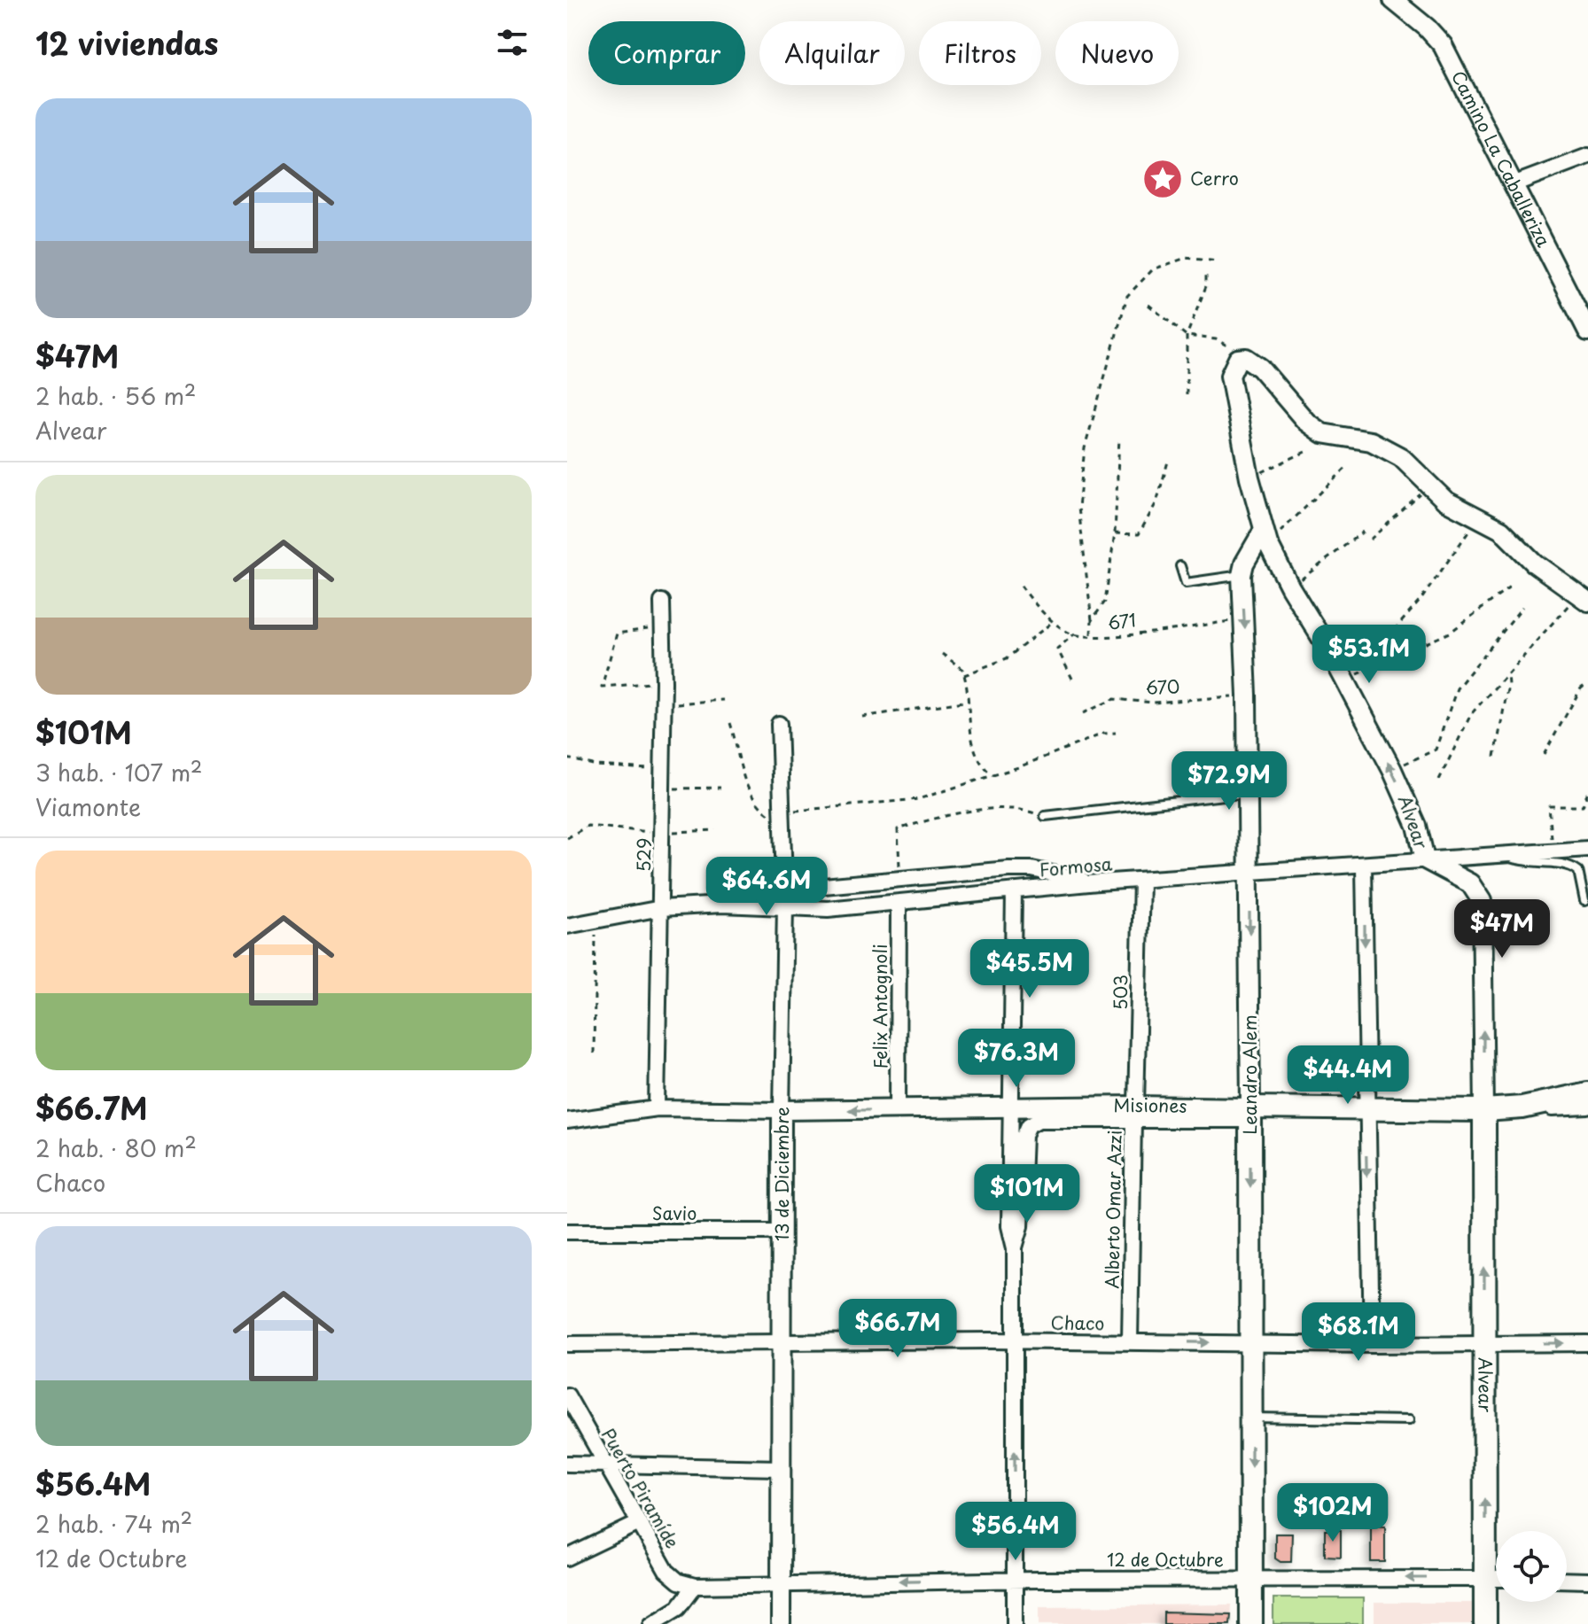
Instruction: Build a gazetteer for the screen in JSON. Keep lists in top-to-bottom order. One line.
{"streets":{"main road":["Alvear","Leandro Alem","Misiones"],"street":["Camino La Caballeriza","529","Formosa","503","Felix Antognoli","13 de Diciembre","Alberto Omar Azzi","Savio","Chaco","Puerto Piramíde","12 de Octubre"],"path":["671","670"]},"crossings":[["671","Leandro Alem"],["670","Leandro Alem"],["Alvear","Formosa"],["Alvear","Leandro Alem"],["Alvear","Misiones"],["Alvear","Chaco"],["Alvear","12 de Octubre"],["529","Formosa"],["529","Misiones"],["Formosa","503"],["Formosa","Felix Antognoli"],["Formosa","Leandro Alem"],["Formosa","13 de Diciembre"],["503","Misiones"],["503","Alberto Omar Azzi"],["Felix Antognoli","Misiones"],["Leandro Alem","Misiones"],["Leandro Alem","Chaco"],["Leandro Alem","12 de Octubre"],["Misiones","13 de Diciembre"],["Misiones","Alberto Omar Azzi"],["13 de Diciembre","Savio"],["13 de Diciembre","Chaco"],["13 de Diciembre","12 de Octubre"],["Alberto Omar Azzi","Chaco"],["Puerto Piramíde","12 de Octubre"]],"one_way":["12 de Octubre"],"places":{"place":["Cerro"]},"page":{"heading":"12 viviendas","chip":["Comprar","Alquilar","Filtros","Nuevo"],"list":[{"name":"$47M","note":"2 hab. · 56 m² · Alvear"},{"name":"$101M","note":"3 hab. · 107 m² · Viamonte"},{"name":"$66.7M","note":"2 hab. · 80 m² · Chaco"},{"name":"$56.4M","note":"2 hab. · 74 m² · 12 de Octubre"}],"price":["$53.1M","$72.9M","$64.6M","$47M","$45.5M","$76.3M","$44.4M","$101M","$66.7M","$68.1M","$102M","$56.4M"]}}
